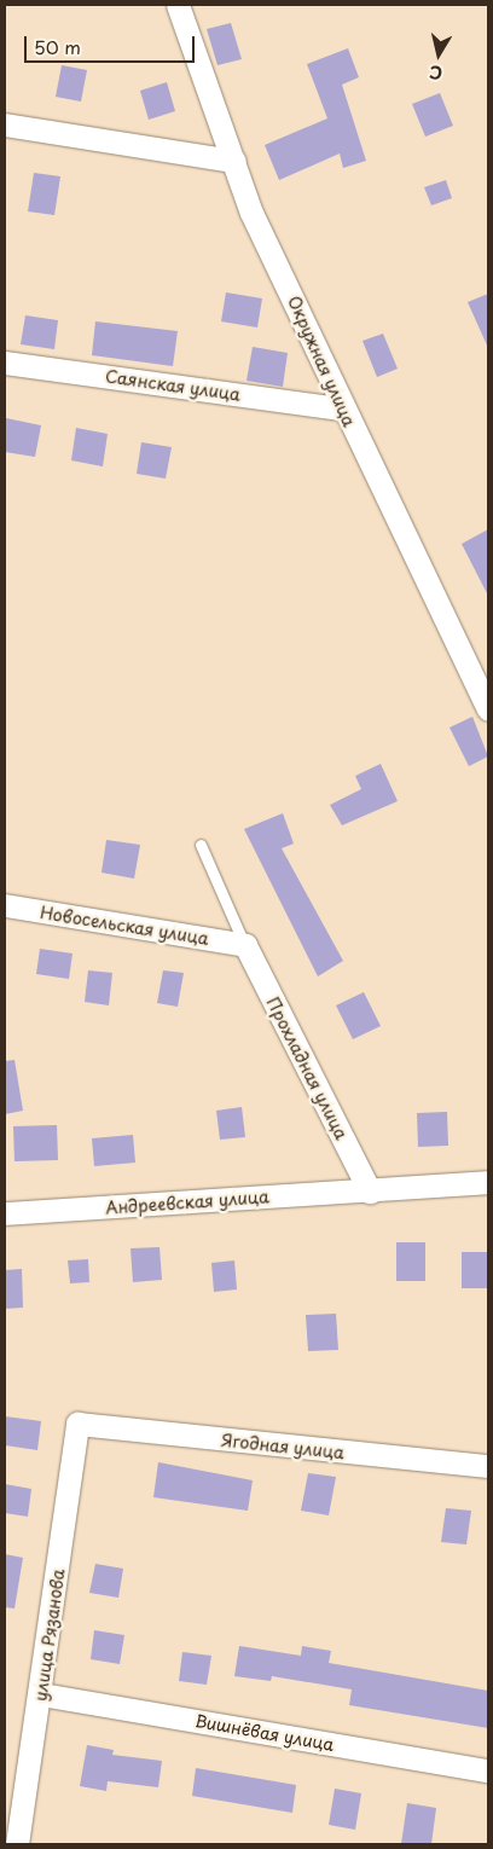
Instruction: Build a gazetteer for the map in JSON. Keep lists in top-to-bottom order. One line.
{"streets":{"street":["Окружная улица","Саянская улица","Новосельская улица","Прохладная улица","Андреевская улица","Ягодная улица","улица Рязанова","Вишнёвая улица"]},"crossings":[["Окружная улица","Саянская улица"],["Новосельская улица","Прохладная улица"],["Прохладная улица","Андреевская улица"],["Ягодная улица","улица Рязанова"],["улица Рязанова","Вишнёвая улица"]],"scale_bar":"50 m","north":"bottom"}
